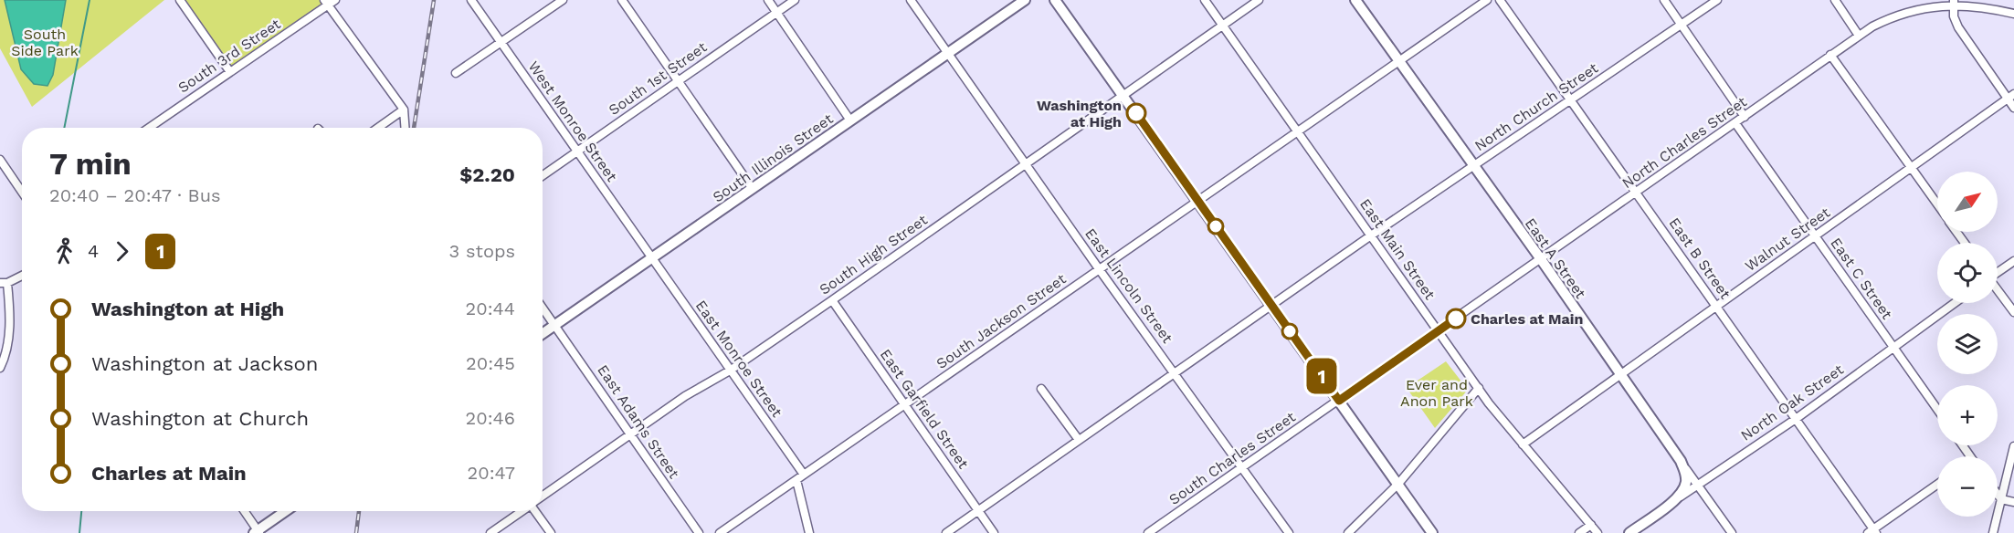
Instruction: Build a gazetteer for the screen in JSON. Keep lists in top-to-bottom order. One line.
{"streets":{"main road":["South Illinois Street","East A Street","North Oak Street"],"street":["South 3rd Street","South 1st Street","North Church Street","West Monroe Street","North Charles Street","Walnut Street","East Main Street","South High Street","East B Street","East C Street","East Lincoln Street","South Jackson Street","East Monroe Street","East Garfield Street","East Adams Street","South Charles Street"]},"crossings":[["South 1st Street","West Monroe Street"],["North Church Street","East Main Street"],["North Church Street","East A Street"],["North Church Street","East B Street"],["North Church Street","East Lincoln Street"],["North Church Street","East Garfield Street"],["West Monroe Street","South Illinois Street"],["West Monroe Street","East Monroe Street"],["North Charles Street","East Main Street"],["North Charles Street","East A Street"],["North Charles Street","East B Street"],["North Charles Street","East C Street"],["North Charles Street","South Charles Street"],["South Illinois Street","East Lincoln Street"],["South Illinois Street","East Monroe Street"],["South Illinois Street","East Adams Street"],["Walnut Street","East Main Street"],["Walnut Street","East A Street"],["Walnut Street","East B Street"],["Walnut Street","East C Street"],["East Main Street","South High Street"],["East Main Street","South Jackson Street"],["East Main Street","South Charles Street"],["South High Street","East Lincoln Street"],["South High Street","East Monroe Street"],["South High Street","East Garfield Street"],["South High Street","East Adams Street"],["East A Street","South Jackson Street"],["East A Street","North Oak Street"],["East B Street","North Oak Street"],["East C Street","North Oak Street"],["East Lincoln Street","South Jackson Street"],["East Lincoln Street","South Charles Street"],["South Jackson Street","East Monroe Street"],["South Jackson Street","East Garfield Street"]],"parks":["South Side Park","Ever and Anon Park"],"places":["Washington at High","Charles at Main"],"lines":["bus line 1"],"north":"top right","page":{"on_map":"1","heading":["7 min","20:40 – 20:47 · Bus","$2.20"],"map_buttons":["+","−"],"legs":["4","1","3 stops"],"list":[{"name":"Washington at High","value":"20:44"},{"name":"Washington at Jackson","value":"20:45"},{"name":"Washington at Church","value":"20:46"},{"name":"Charles at Main","value":"20:47"}]}}
